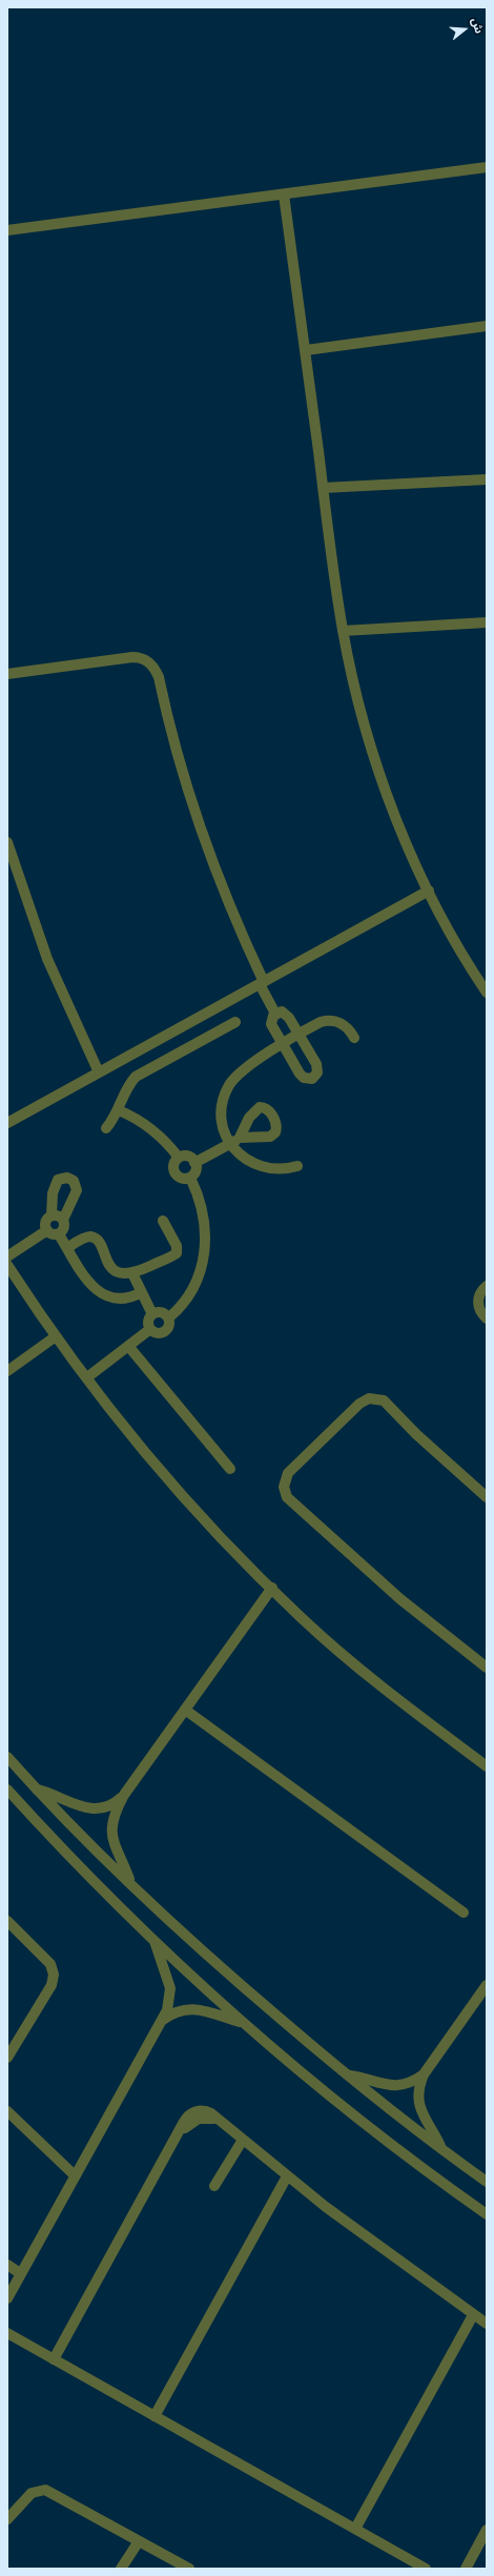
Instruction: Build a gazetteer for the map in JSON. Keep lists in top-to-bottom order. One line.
{"north":"right"}
